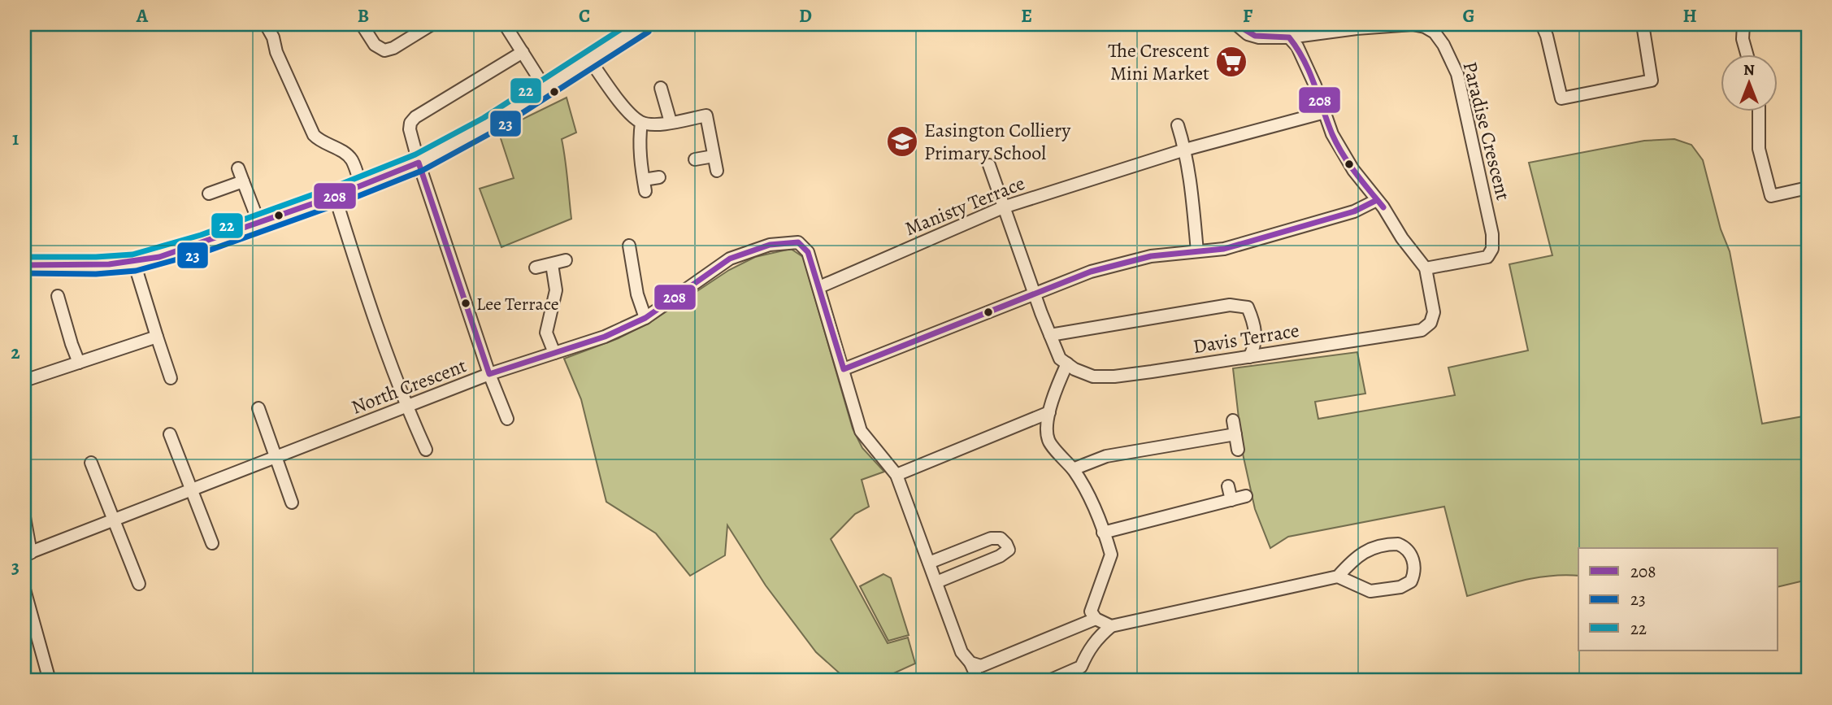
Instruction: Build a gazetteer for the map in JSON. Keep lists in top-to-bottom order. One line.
{"streets":{"street":["Paradise Crescent","Manisty Terrace","Davis Terrace","North Crescent"]},"crossings":[["Paradise Crescent","Davis Terrace"],["Manisty Terrace","North Crescent"]],"places":{"supermarket":["The Crescent Mini Market"],"school or university":["Easington Colliery Primary School"],"other":["Lee Terrace"]},"lines":["transit line 208","transit line 22","transit line 23"],"legend":["208","23","22"],"north":"top","grid":{"columns":["A","B","C","D","E","F","G","H"],"rows":["1","2","3"]}}
